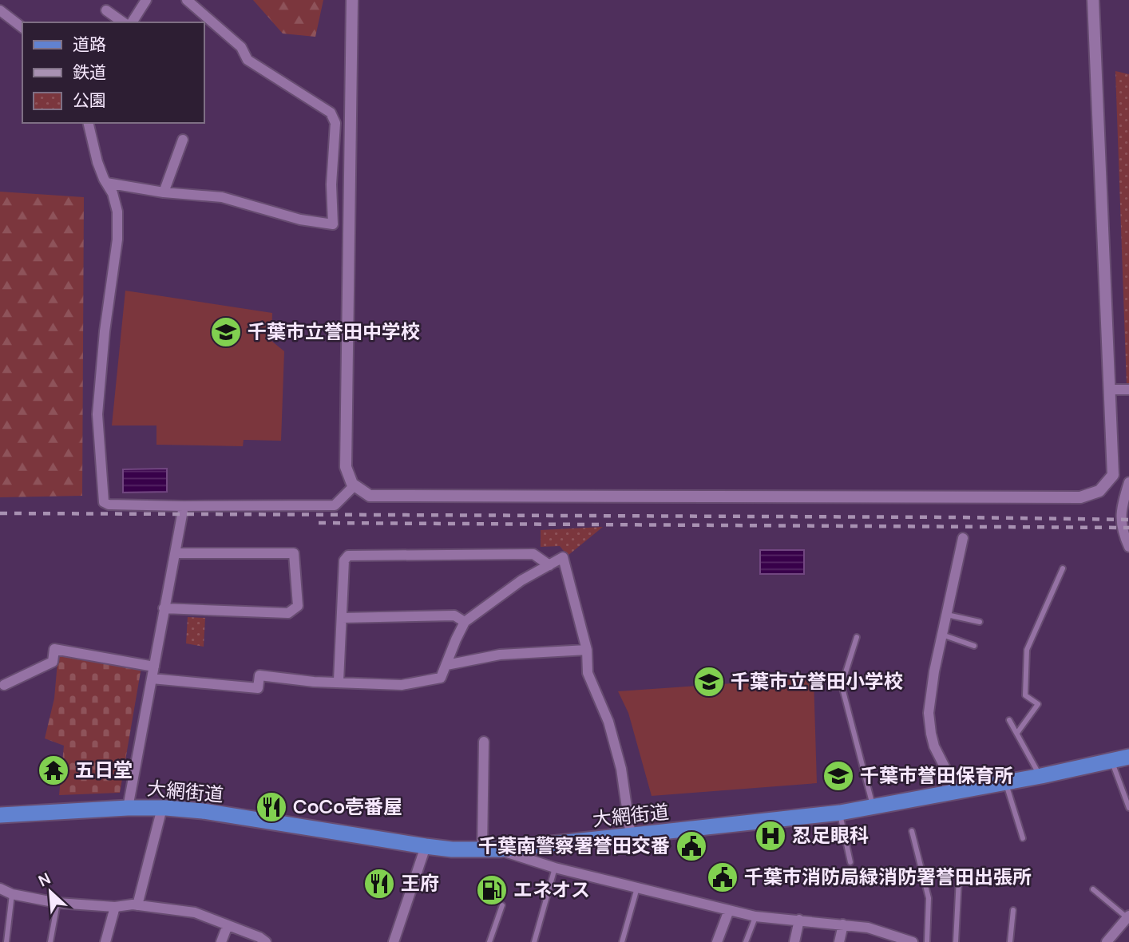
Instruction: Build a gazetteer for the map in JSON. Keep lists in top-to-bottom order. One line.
{"streets":{"main road":["大網街道"]},"places":{"school or university":["千葉市立誉田中学校","千葉市立誉田小学校","千葉市誉田保育所"],"temple":["五日堂"],"restaurant":["CoCo壱番屋","王府"],"hospital":["忍足眼科"],"public building":["千葉南警察署誉田交番","千葉市消防局緑消防署誉田出張所"],"fuel station":["エネオス"]},"legend":["道路","鉄道","公園"],"north":"top left"}
